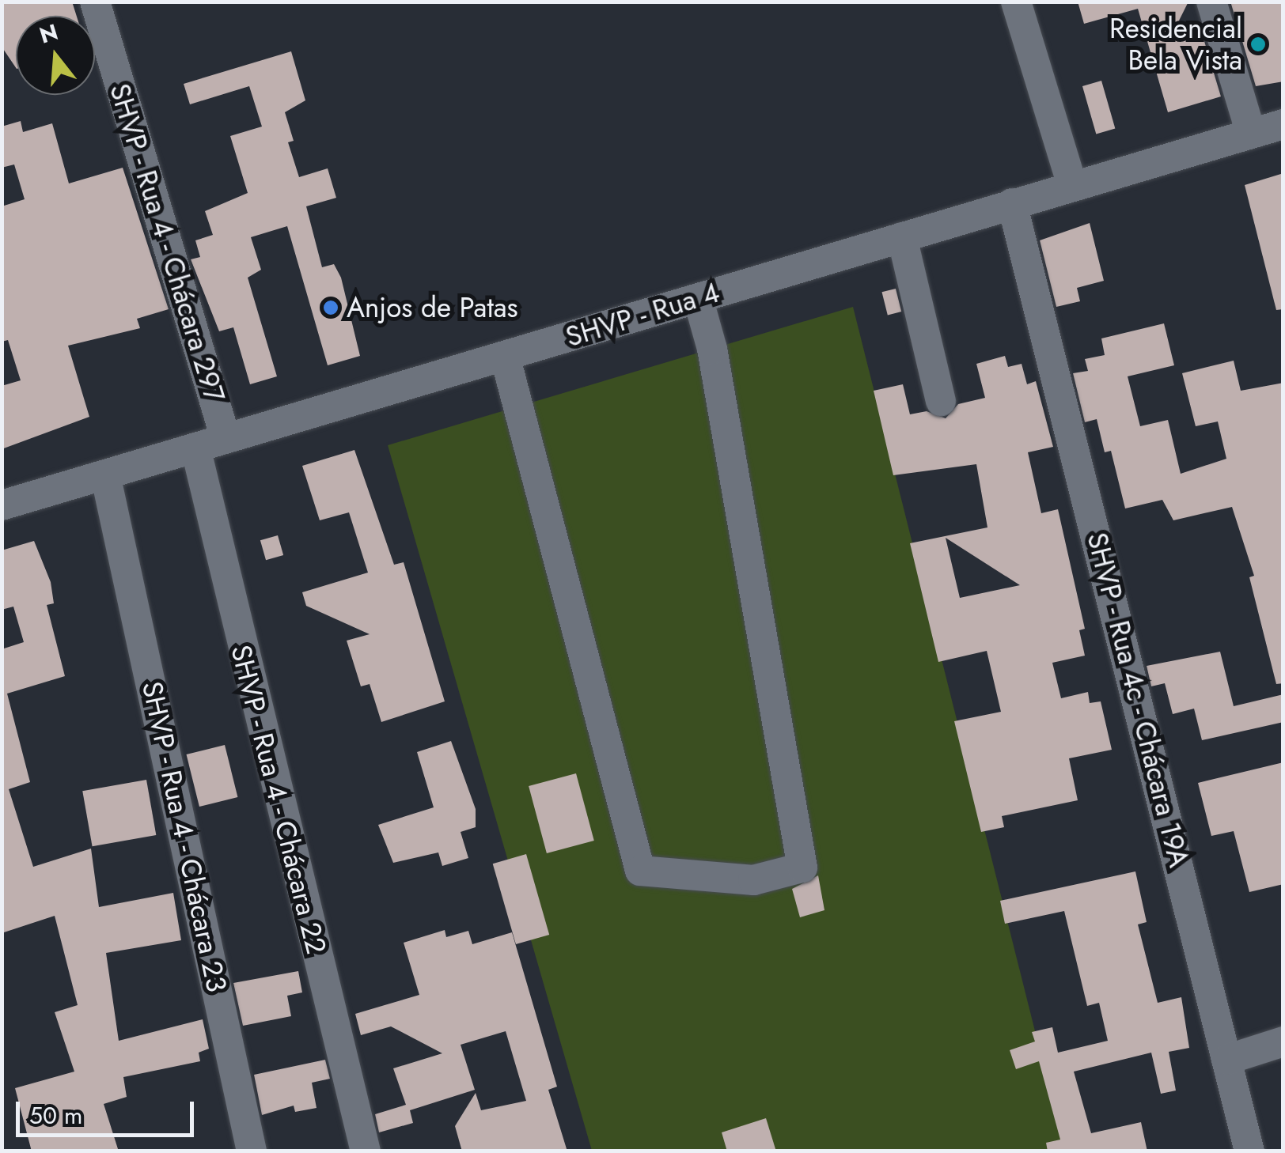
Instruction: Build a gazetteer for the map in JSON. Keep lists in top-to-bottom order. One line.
{"streets":{"street":["SHVP - Rua 4 - Chácara 297","SHVP - Rua 4","SHVP - Rua 4c - Chácara 19A","SHVP - Rua 4 - Chácara 22","SHVP - Rua 4 - Chácara 23"]},"crossings":[["SHVP - Rua 4 - Chácara 297","SHVP - Rua 4"],["SHVP - Rua 4","SHVP - Rua 4c - Chácara 19A"],["SHVP - Rua 4","SHVP - Rua 4 - Chácara 22"],["SHVP - Rua 4","SHVP - Rua 4 - Chácara 23"]],"places":["Residencial Bela Vista","Anjos de Patas"],"scale_bar":"50 m","north":"top"}
